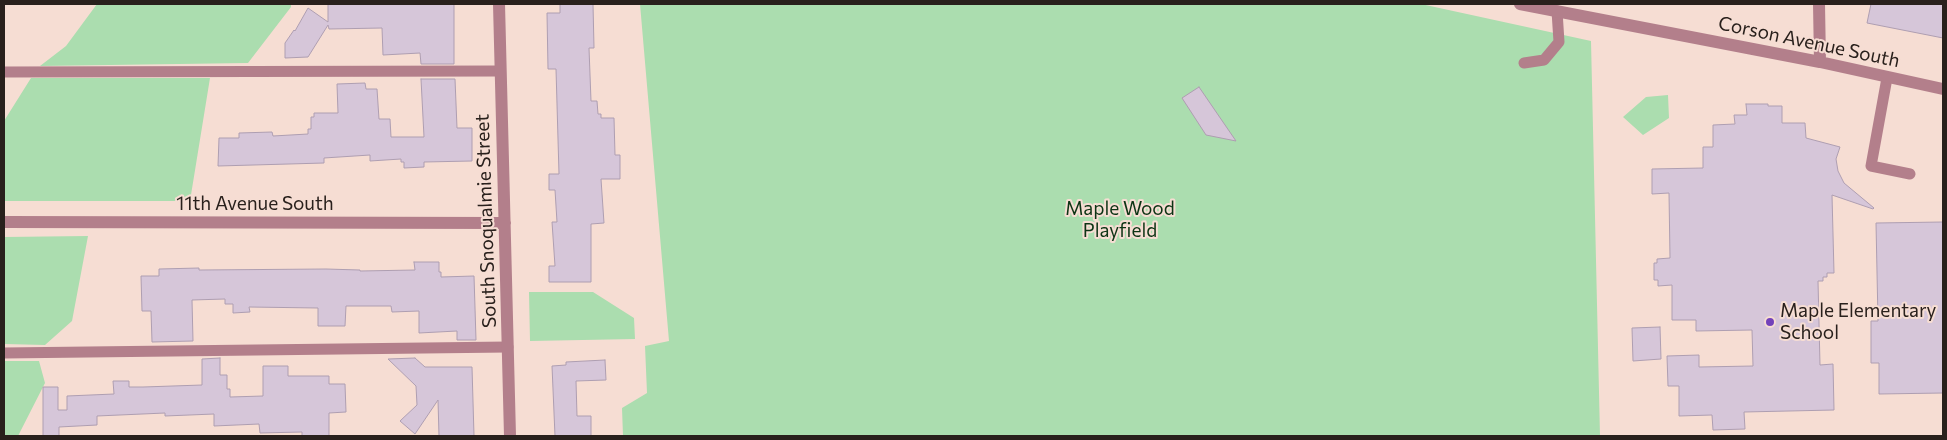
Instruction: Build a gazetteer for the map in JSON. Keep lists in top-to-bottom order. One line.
{"streets":{"street":["Corson Avenue South","11th Avenue South","South Snoqualmie Street"]},"crossings":[["11th Avenue South","South Snoqualmie Street"]],"parks":["Maple Wood Playfield"],"places":["Maple Elementary School"]}
